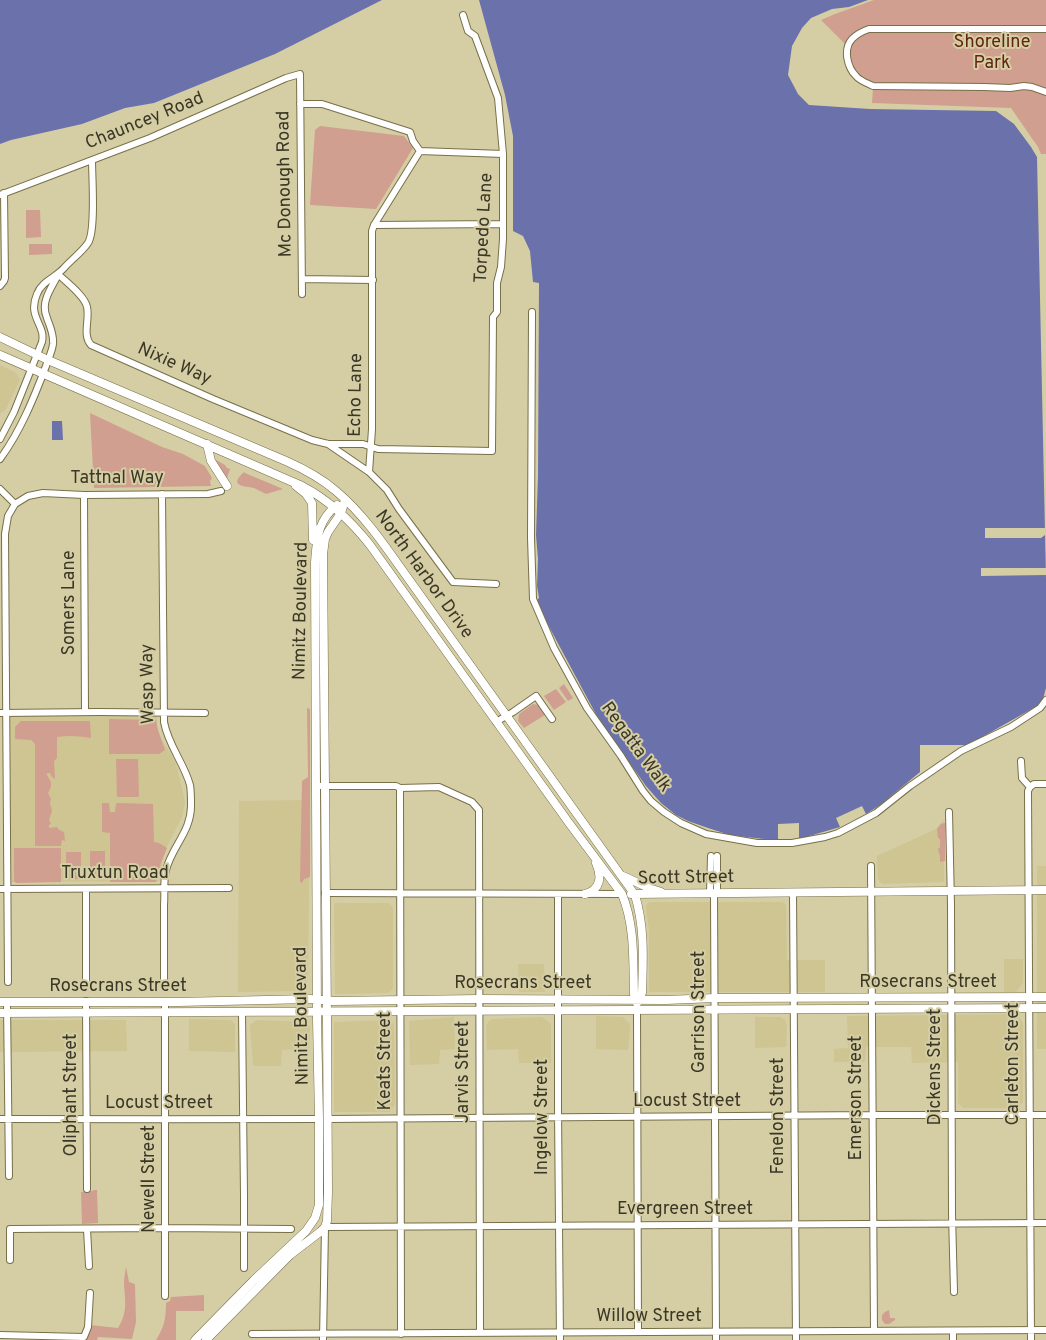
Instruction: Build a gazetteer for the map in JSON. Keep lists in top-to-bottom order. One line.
{"streets":{"main road":["North Harbor Drive","Nimitz Boulevard","Scott Street","Rosecrans Street"],"street":["Chauncey Road","Mc Donough Road","Torpedo Lane","Nixie Way","Echo Lane","Tattnal Way","Somers Lane","Wasp Way","Regatta Walk","Truxtun Road","Garrison Street","Keats Street","Carleton Street","Dickens Street","Jarvis Street","Oliphant Street","Emerson Street","Locust Street","Fenelon Street","Ingelow Street","Newell Street","Evergreen Street","Willow Street"]},"crossings":[["Chauncey Road","Mc Donough Road"],["Torpedo Lane","Echo Lane"],["Tattnal Way","Somers Lane"],["Tattnal Way","Wasp Way"],["North Harbor Drive","Nimitz Boulevard"],["North Harbor Drive","Scott Street"],["North Harbor Drive","Rosecrans Street"],["Nimitz Boulevard","Scott Street"],["Nimitz Boulevard","Rosecrans Street"],["Nimitz Boulevard","Locust Street"],["Nimitz Boulevard","Evergreen Street"],["Wasp Way","Truxtun Road"],["Scott Street","Garrison Street"],["Scott Street","Keats Street"],["Scott Street","Carleton Street"],["Scott Street","Dickens Street"],["Scott Street","Jarvis Street"],["Scott Street","Emerson Street"],["Scott Street","Fenelon Street"],["Scott Street","Ingelow Street"],["Rosecrans Street","Garrison Street"],["Rosecrans Street","Keats Street"],["Rosecrans Street","Carleton Street"],["Rosecrans Street","Dickens Street"],["Rosecrans Street","Jarvis Street"],["Rosecrans Street","Oliphant Street"],["Rosecrans Street","Emerson Street"],["Rosecrans Street","Fenelon Street"],["Rosecrans Street","Ingelow Street"],["Rosecrans Street","Newell Street"],["Garrison Street","Locust Street"],["Garrison Street","Evergreen Street"],["Garrison Street","Willow Street"],["Keats Street","Jarvis Street"],["Keats Street","Locust Street"],["Keats Street","Evergreen Street"],["Keats Street","Willow Street"],["Carleton Street","Locust Street"],["Carleton Street","Evergreen Street"],["Carleton Street","Willow Street"],["Dickens Street","Locust Street"],["Dickens Street","Evergreen Street"],["Jarvis Street","Locust Street"],["Jarvis Street","Evergreen Street"],["Jarvis Street","Willow Street"],["Oliphant Street","Locust Street"],["Emerson Street","Locust Street"],["Emerson Street","Evergreen Street"],["Emerson Street","Willow Street"],["Locust Street","Fenelon Street"],["Locust Street","Ingelow Street"],["Locust Street","Newell Street"],["Fenelon Street","Evergreen Street"],["Fenelon Street","Willow Street"],["Ingelow Street","Evergreen Street"],["Ingelow Street","Willow Street"]],"parks":["Shoreline Park"]}
